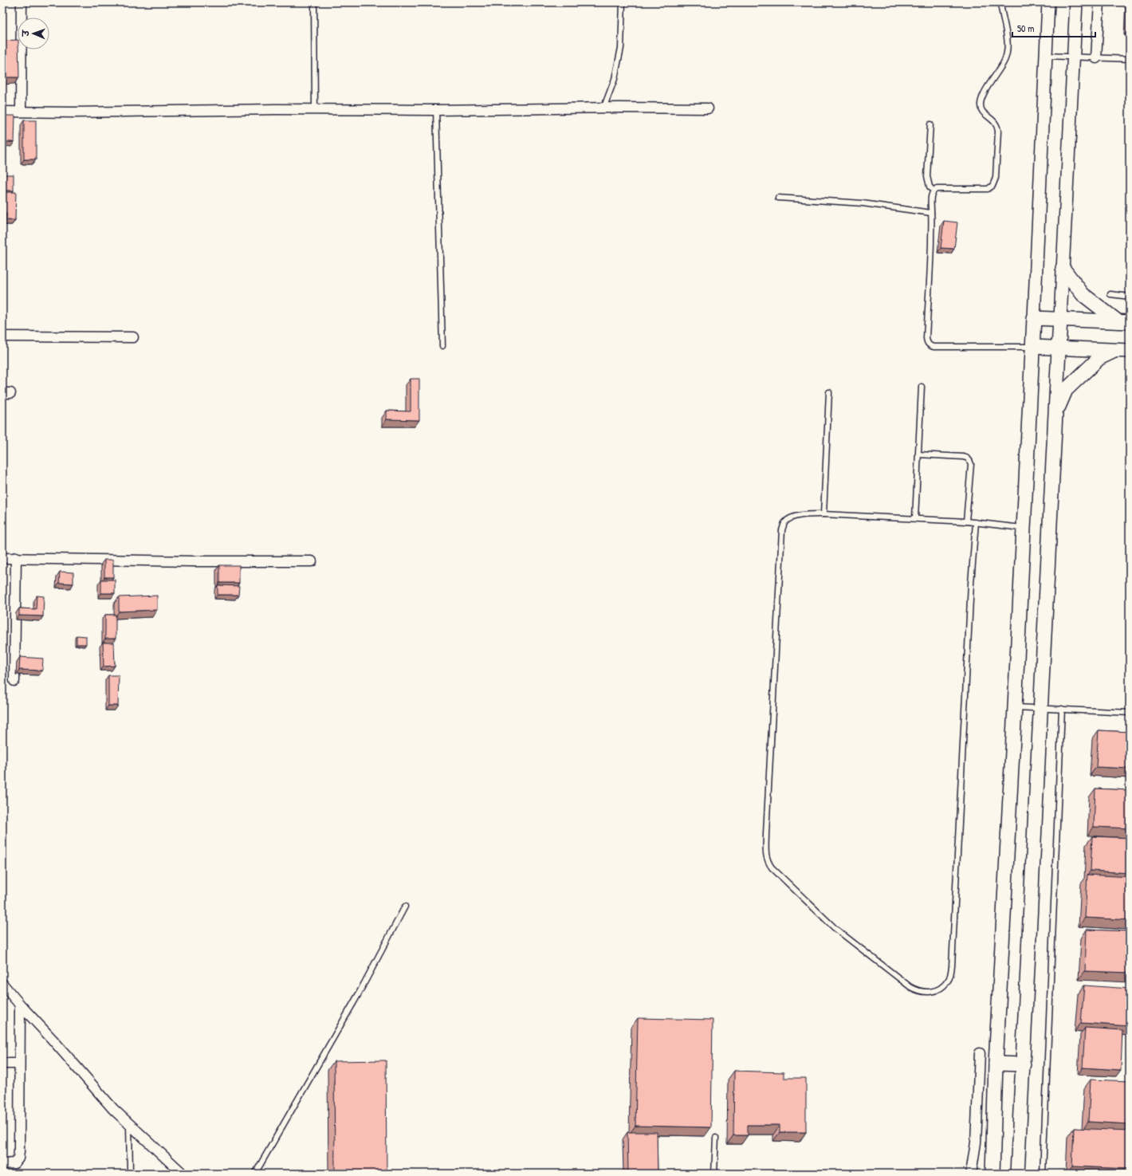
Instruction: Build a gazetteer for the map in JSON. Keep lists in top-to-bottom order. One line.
{"scale_bar":"50 m","north":"left"}
